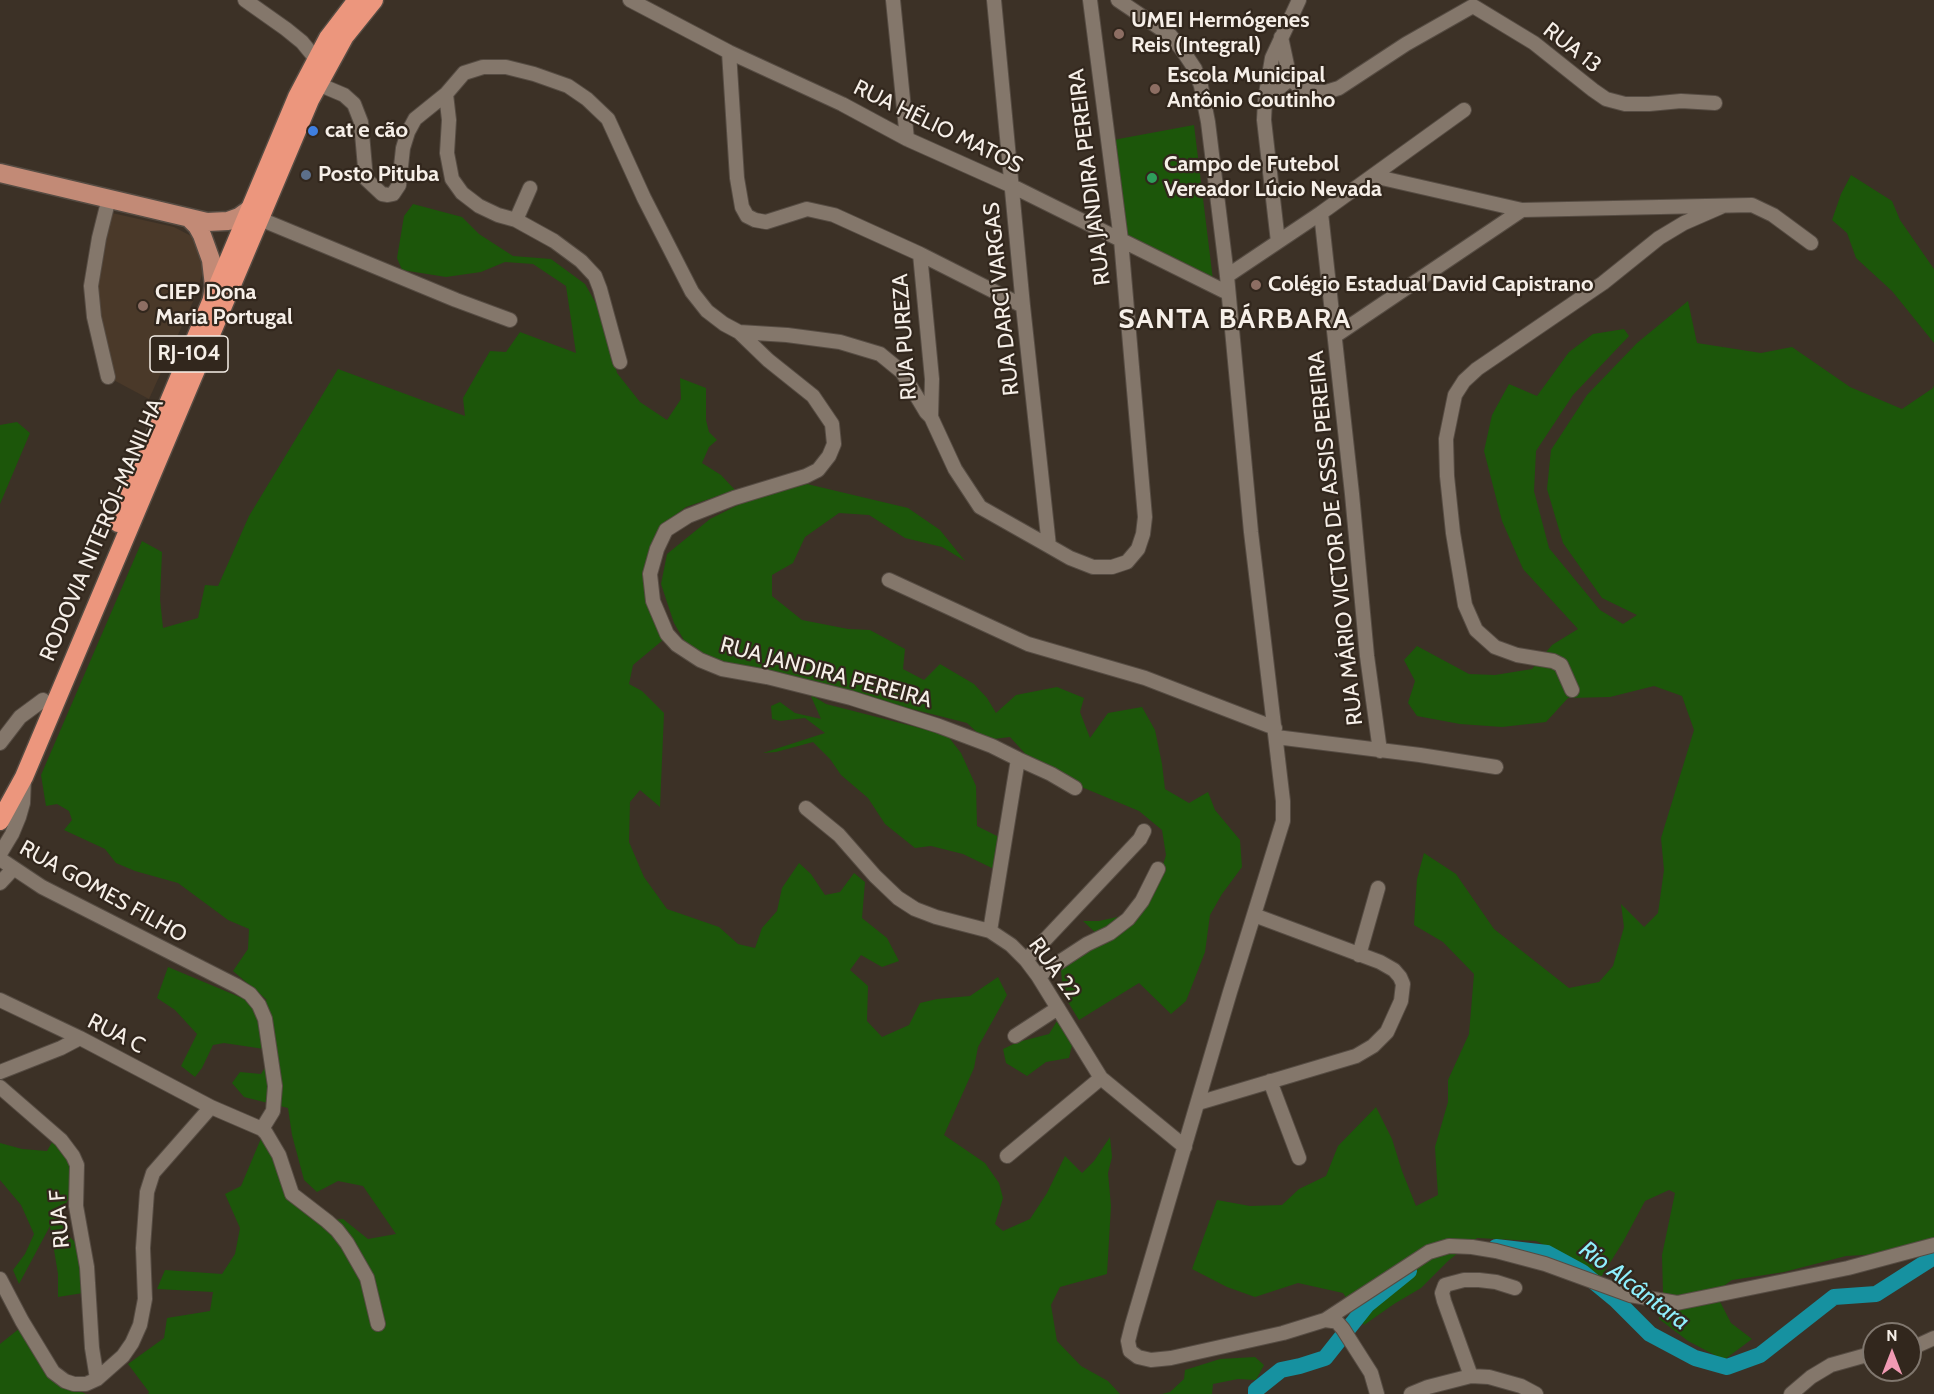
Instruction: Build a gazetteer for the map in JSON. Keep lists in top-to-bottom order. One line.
{"streets":{"highway":["RJ-104","RODOVIA NITERÓI-MANILHA"],"street":["RUA 13","RUA HÉLIO MATOS","RUA JANDIRA PEREIRA","RUA DARCI VARGAS","RUA PUREZA","RUA MÁRIO VICTOR DE ASSIS PEREIRA","RUA GOMES FILHO","RUA 22","RUA C","RUA F"]},"crossings":[["RUA HÉLIO MATOS","RUA JANDIRA PEREIRA"],["RUA HÉLIO MATOS","RUA DARCI VARGAS"],["RUA JANDIRA PEREIRA","RUA DARCI VARGAS"],["RUA JANDIRA PEREIRA","RODOVIA NITERÓI-MANILHA"],["RUA GOMES FILHO","RUA C"]],"districts":["SANTA BÁRBARA"],"water":["Rio Alcântara"],"places":["UMEI Hermógenes Reis (Integral)","Escola Municipal Antônio Coutinho","cat e cão","Posto Pituba","Campo de Futebol Vereador Lúcio Nevada","Colégio Estadual David Capistrano","CIEP Dona Maria Portugal"],"north":"top"}
